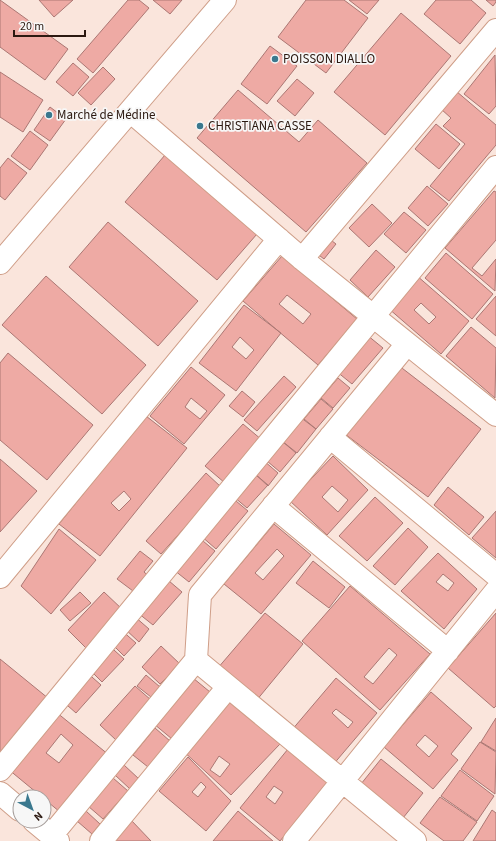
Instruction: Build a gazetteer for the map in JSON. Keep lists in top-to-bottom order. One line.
{"places":["POISSON DIALLO","Marché de Médine","CHRISTIANA CASSE"],"scale_bar":"20 m","north":"bottom right"}
